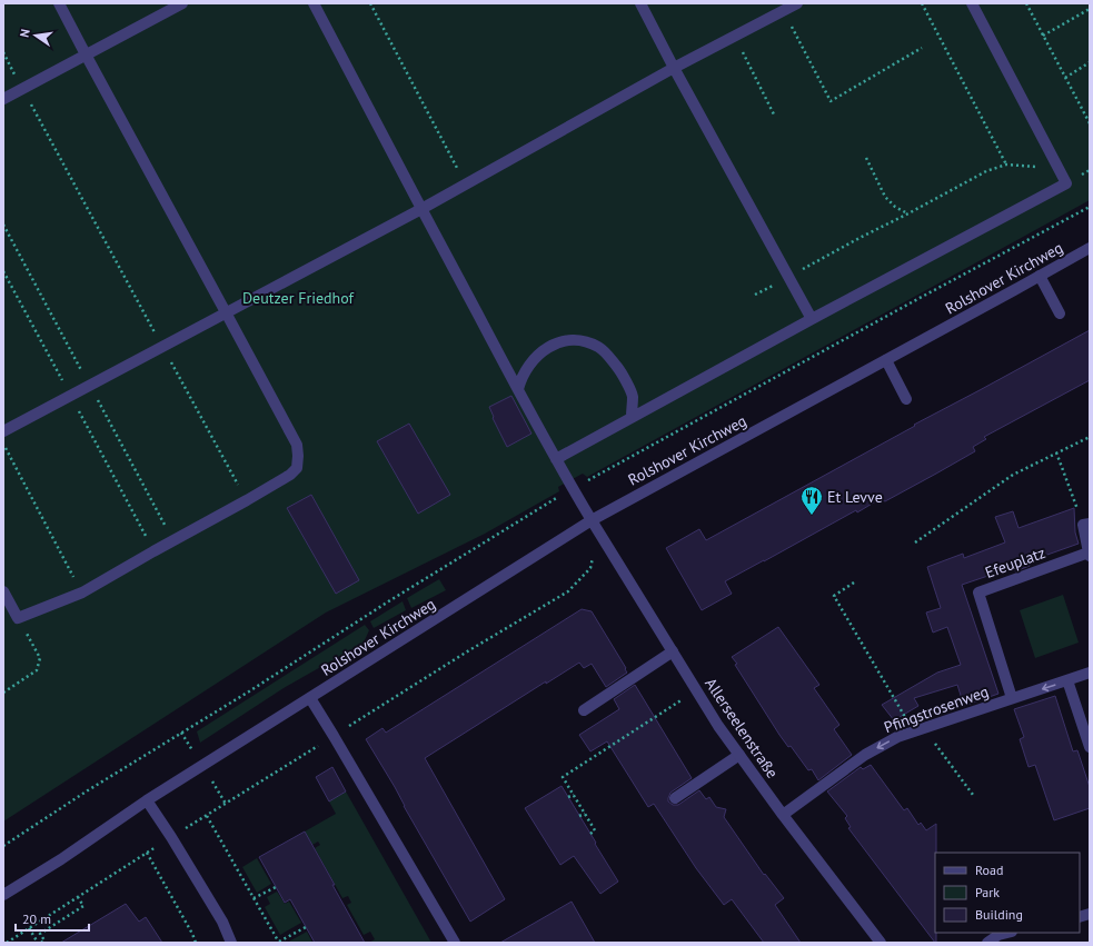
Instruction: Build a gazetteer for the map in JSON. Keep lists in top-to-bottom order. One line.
{"streets":{"street":["Rolshover Kirchweg","Efeuplatz","Pfingstrosenweg","Allerseelenstraße"]},"crossings":[["Rolshover Kirchweg","Allerseelenstraße"],["Efeuplatz","Pfingstrosenweg"],["Pfingstrosenweg","Allerseelenstraße"]],"one_way":["Pfingstrosenweg"],"parks":["Deutzer Friedhof"],"places":{"restaurant":["Et Levve"]},"legend":["Road","Park","Building"],"scale_bar":"20 m","north":"left"}
